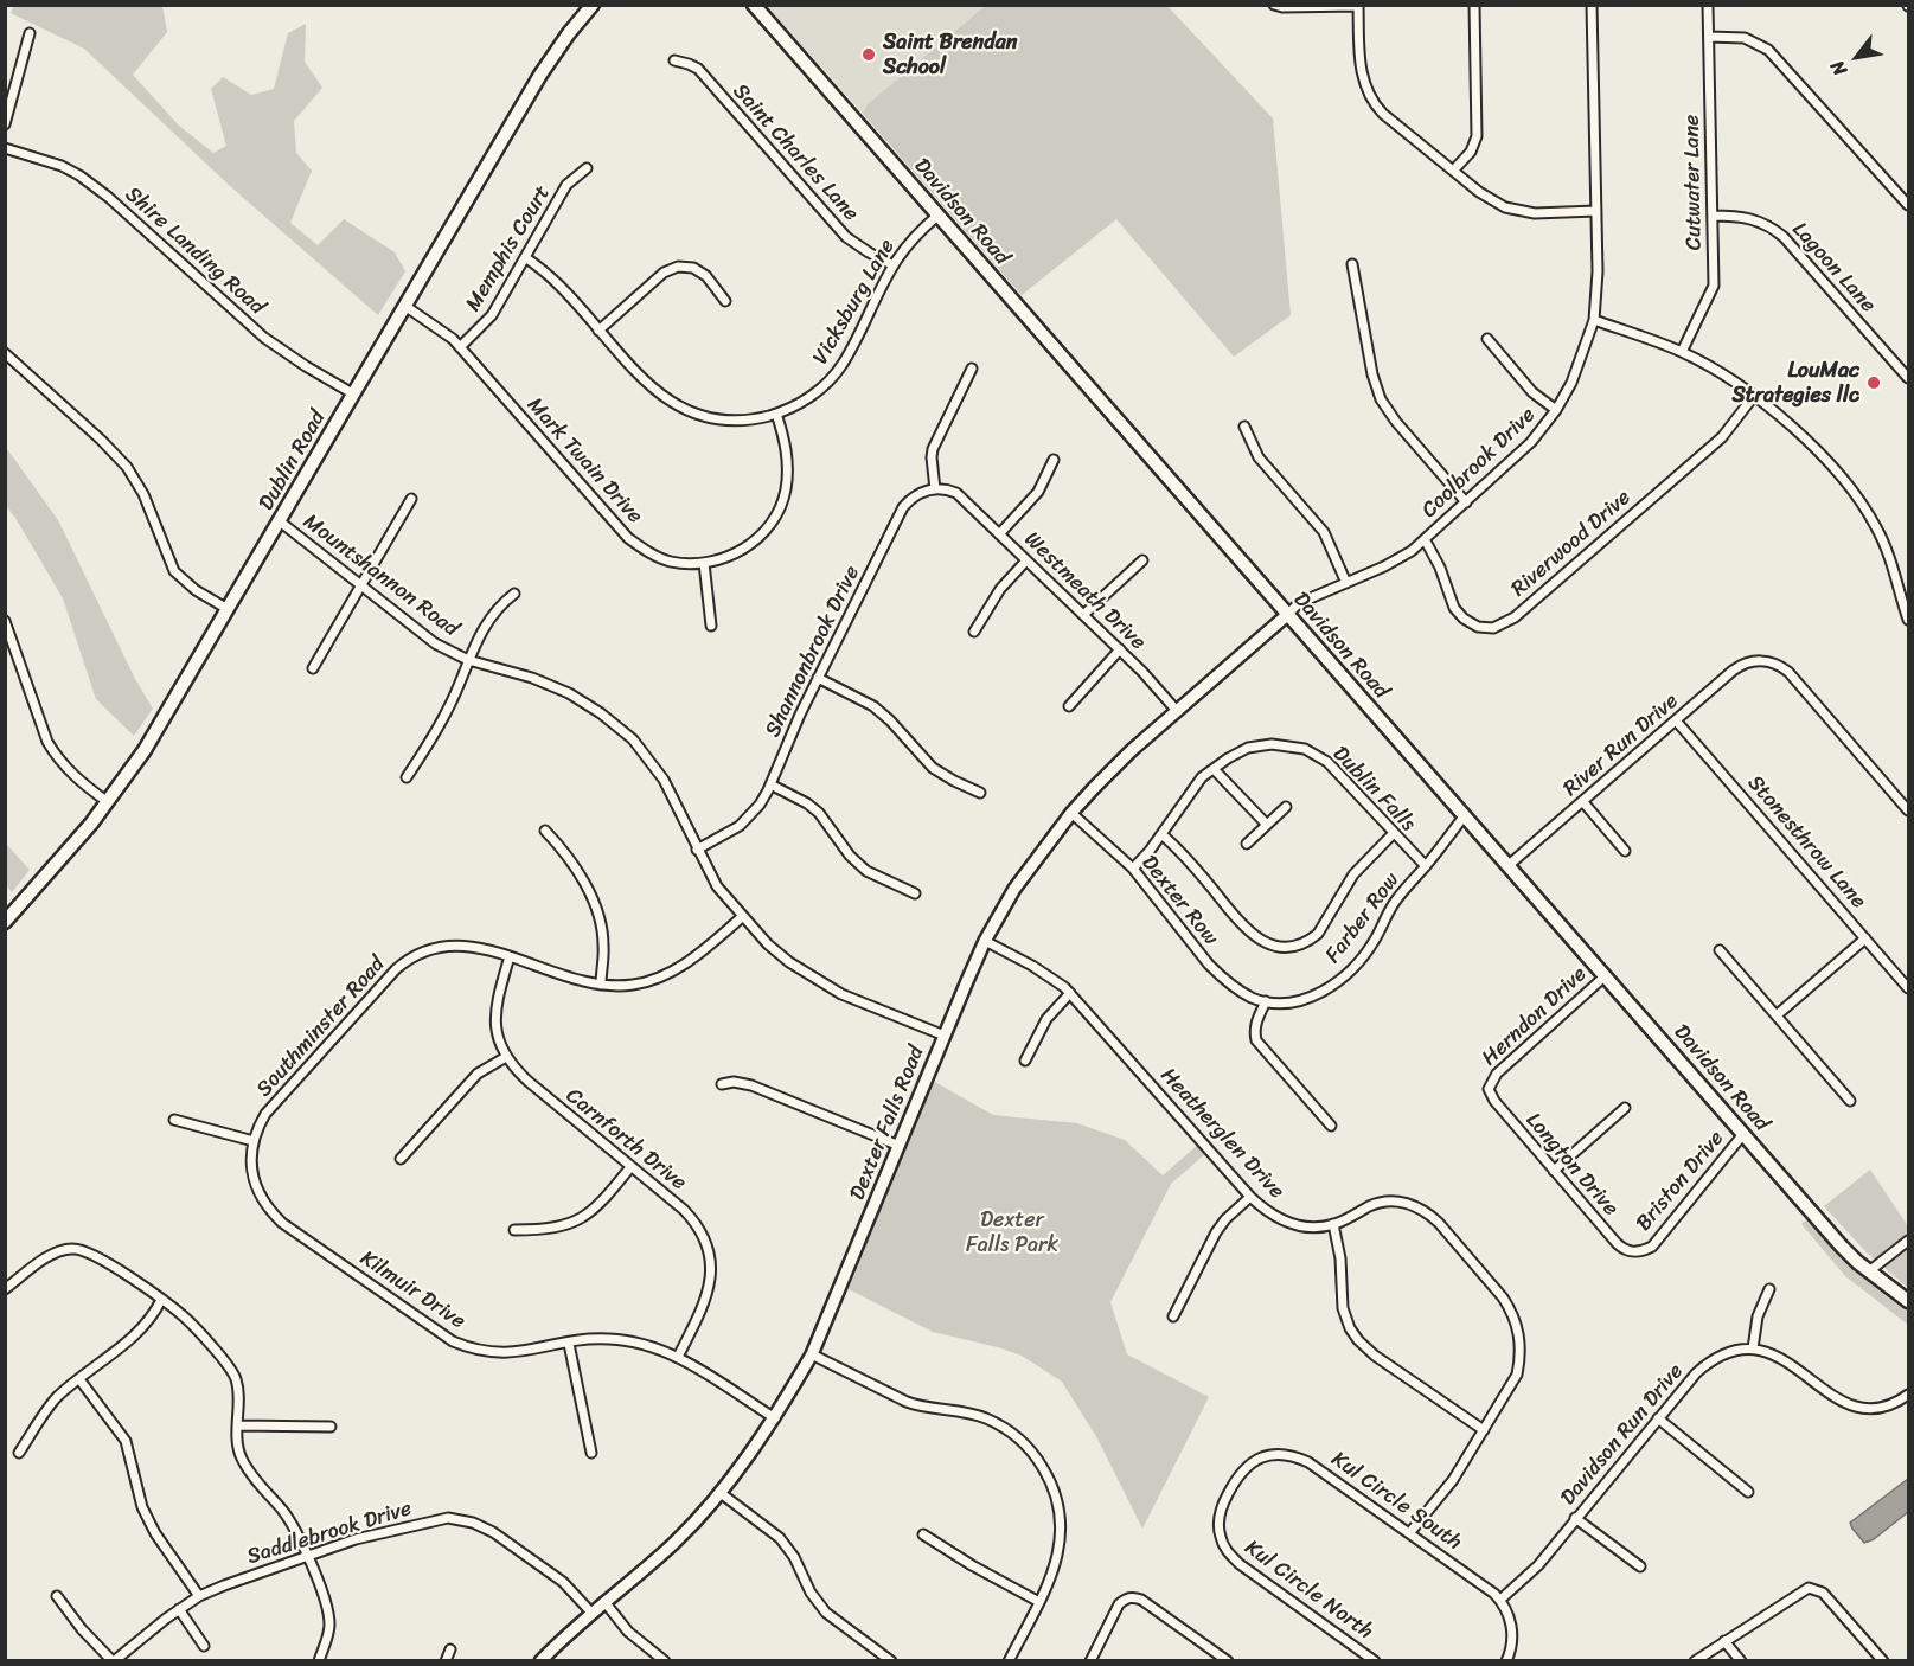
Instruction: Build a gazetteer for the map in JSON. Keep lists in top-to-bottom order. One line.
{"streets":{"main road":["Davidson Road","Dublin Road"],"street":["Saint Charles Lane","Cutwater Lane","Memphis Court","Shire Landing Road","Lagoon Lane","Vicksburg Lane","Mark Twain Drive","Coolbrook Drive","Riverwood Drive","Mountshannon Road","Westmeath Drive","Shannonbrook Drive","River Run Drive","Dublin Falls","Stonesthrow Lane","Dexter Row","Farber Row","Herndon Drive","Southminster Road","Dexter Falls Road","Heatherglen Drive","Carnforth Drive","Longton Drive","Briston Drive","Kilmuir Drive","Davidson Run Drive","Kul Circle South","Saddlebrook Drive","Kul Circle North"]},"crossings":[["Saint Charles Lane","Vicksburg Lane"],["Cutwater Lane","Lagoon Lane"],["Davidson Road","Vicksburg Lane"],["Davidson Road","Coolbrook Drive"],["Davidson Road","River Run Drive"],["Davidson Road","Farber Row"],["Davidson Road","Herndon Drive"],["Davidson Road","Dexter Falls Road"],["Davidson Road","Briston Drive"],["Memphis Court","Vicksburg Lane"],["Memphis Court","Mark Twain Drive"],["Shire Landing Road","Dublin Road"],["Vicksburg Lane","Mark Twain Drive"],["Dublin Road","Mark Twain Drive"],["Dublin Road","Mountshannon Road"],["Coolbrook Drive","Riverwood Drive"],["Coolbrook Drive","Dexter Falls Road"],["Mountshannon Road","Shannonbrook Drive"],["Mountshannon Road","Southminster Road"],["Mountshannon Road","Dexter Falls Road"],["Westmeath Drive","Shannonbrook Drive"],["Westmeath Drive","Dexter Falls Road"],["River Run Drive","Stonesthrow Lane"],["Dublin Falls","Dexter Row"],["Dublin Falls","Farber Row"],["Dexter Row","Farber Row"],["Dexter Row","Dexter Falls Road"],["Herndon Drive","Longton Drive"],["Southminster Road","Carnforth Drive"],["Southminster Road","Kilmuir Drive"],["Dexter Falls Road","Heatherglen Drive"],["Dexter Falls Road","Kilmuir Drive"],["Dexter Falls Road","Saddlebrook Drive"],["Carnforth Drive","Kilmuir Drive"],["Longton Drive","Briston Drive"],["Davidson Run Drive","Kul Circle South"],["Kul Circle South","Kul Circle North"]],"parks":["Dexter Falls Park"],"places":["Saint Brendan School","LouMac Strategies llc"],"north":"bottom left"}
